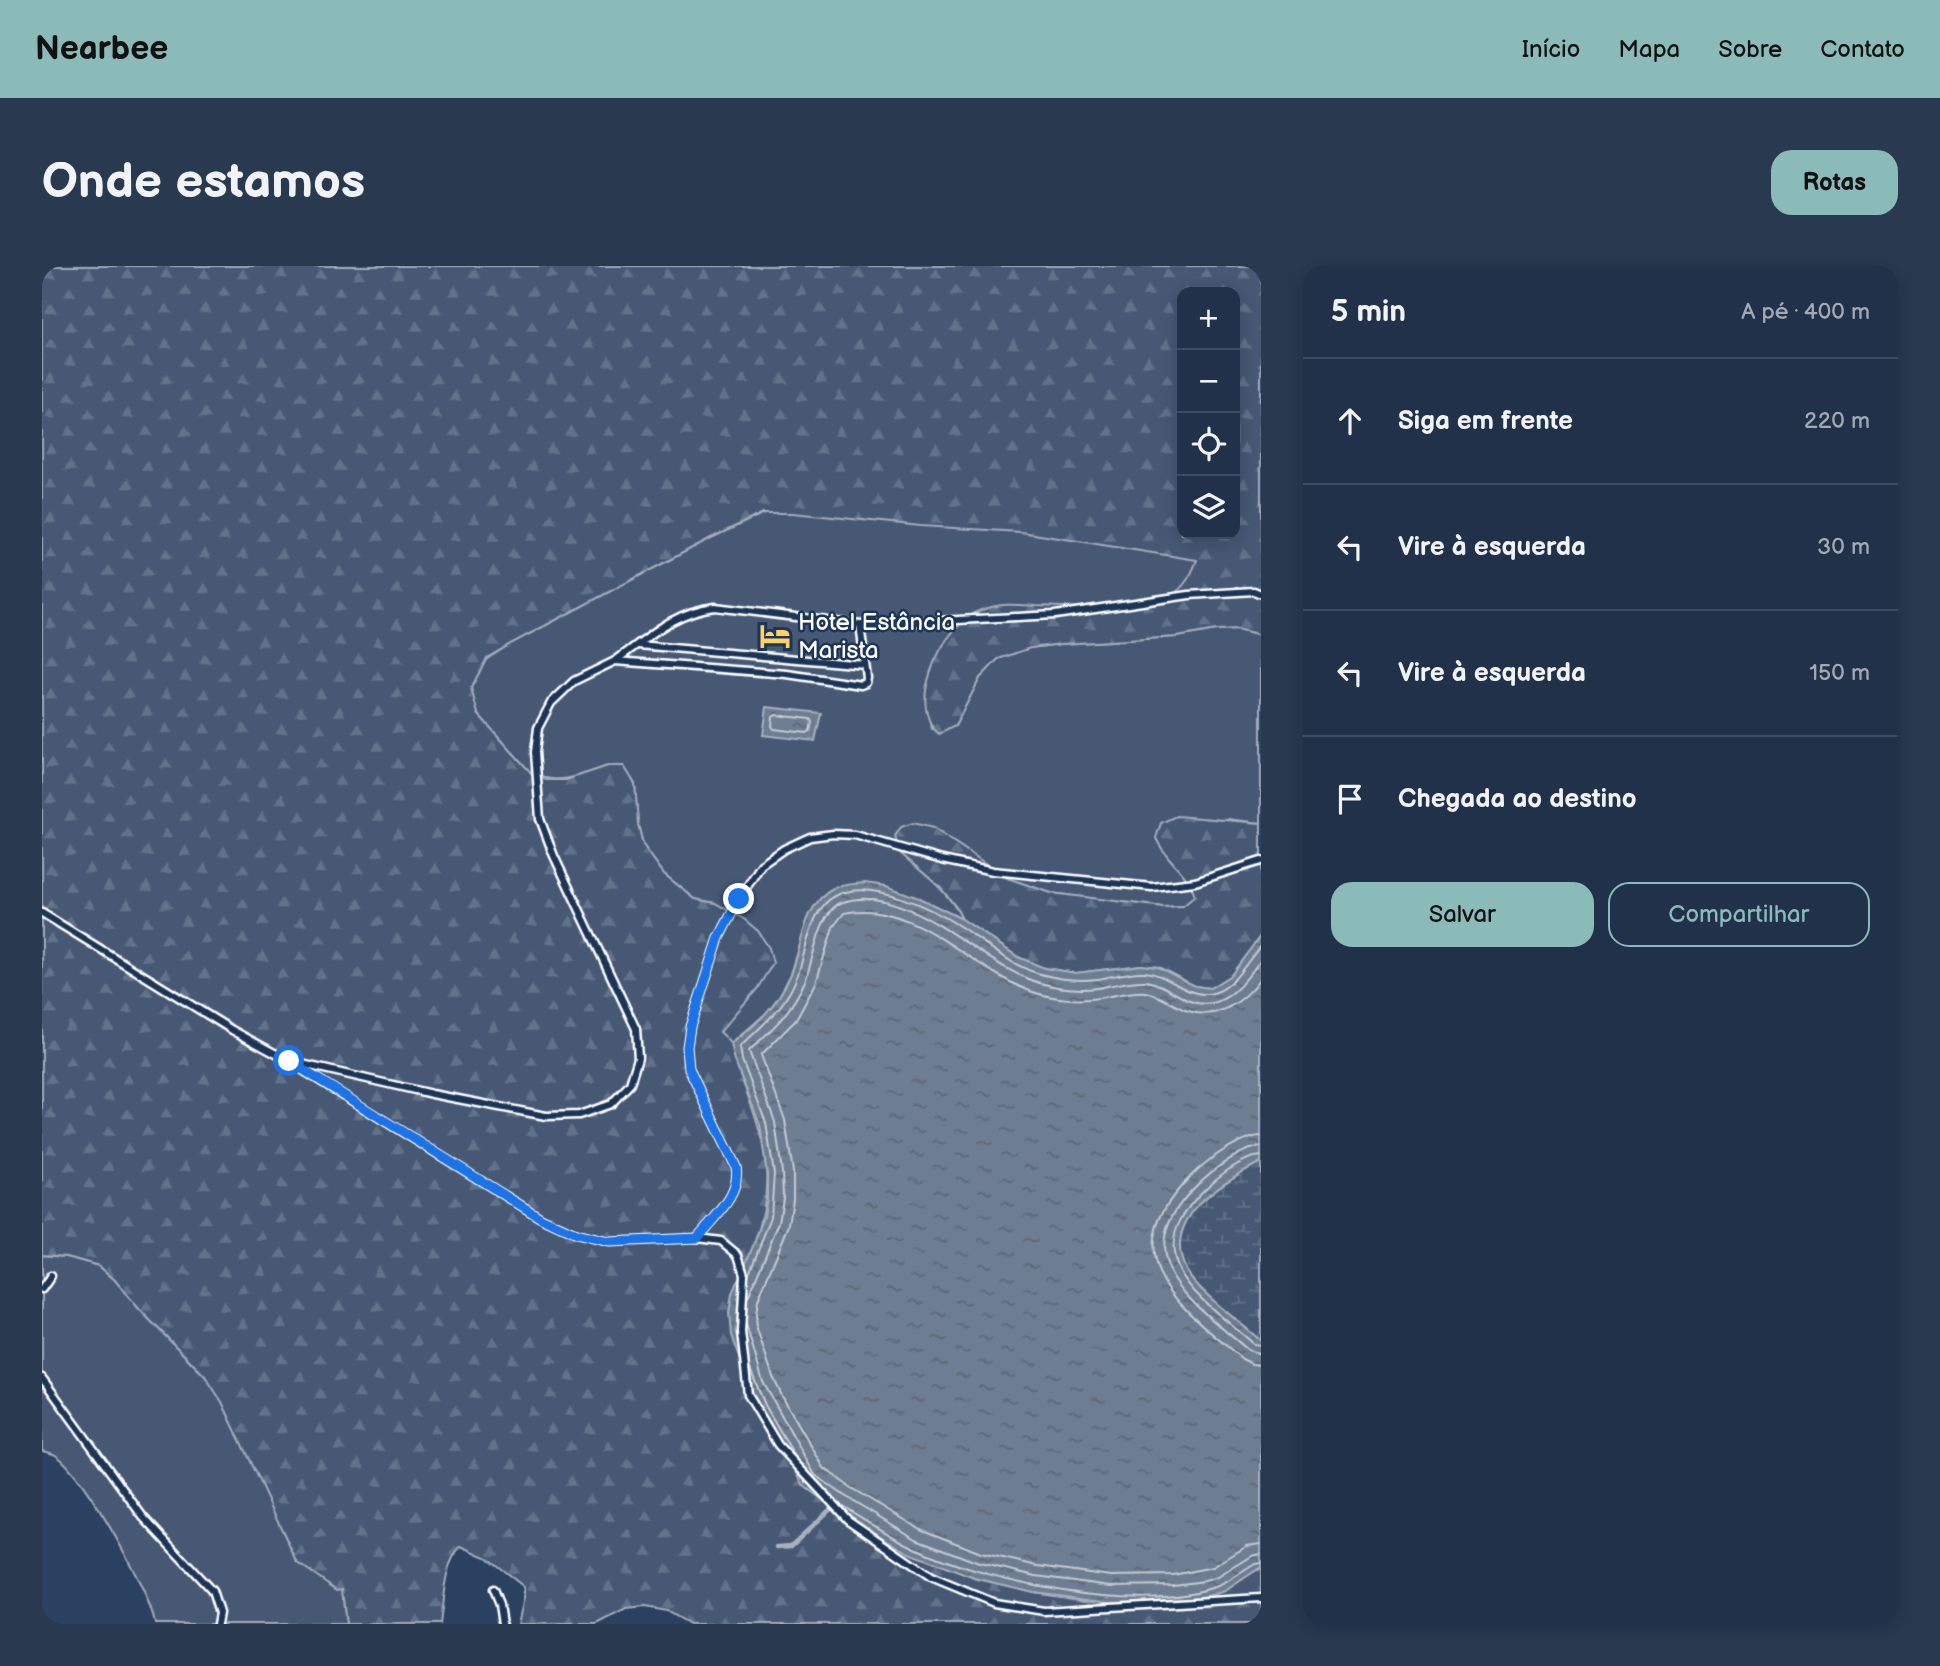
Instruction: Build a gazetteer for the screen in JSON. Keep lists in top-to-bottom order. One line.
{"places":{"hotel":["Hotel Estância Marista"]},"page":{"header":"Nearbee","nav":["Início","Mapa","Sobre","Contato"],"buttons":["Rotas",["Salvar","Compartilhar"]],"title":"Onde estamos","heading":["5 min","A pé · 400 m"],"map_buttons":["+","−"],"list":[["Siga em frente","220 m"],["Vire à esquerda","30 m"],["Vire à esquerda","150 m"],"Chegada ao destino"]}}
